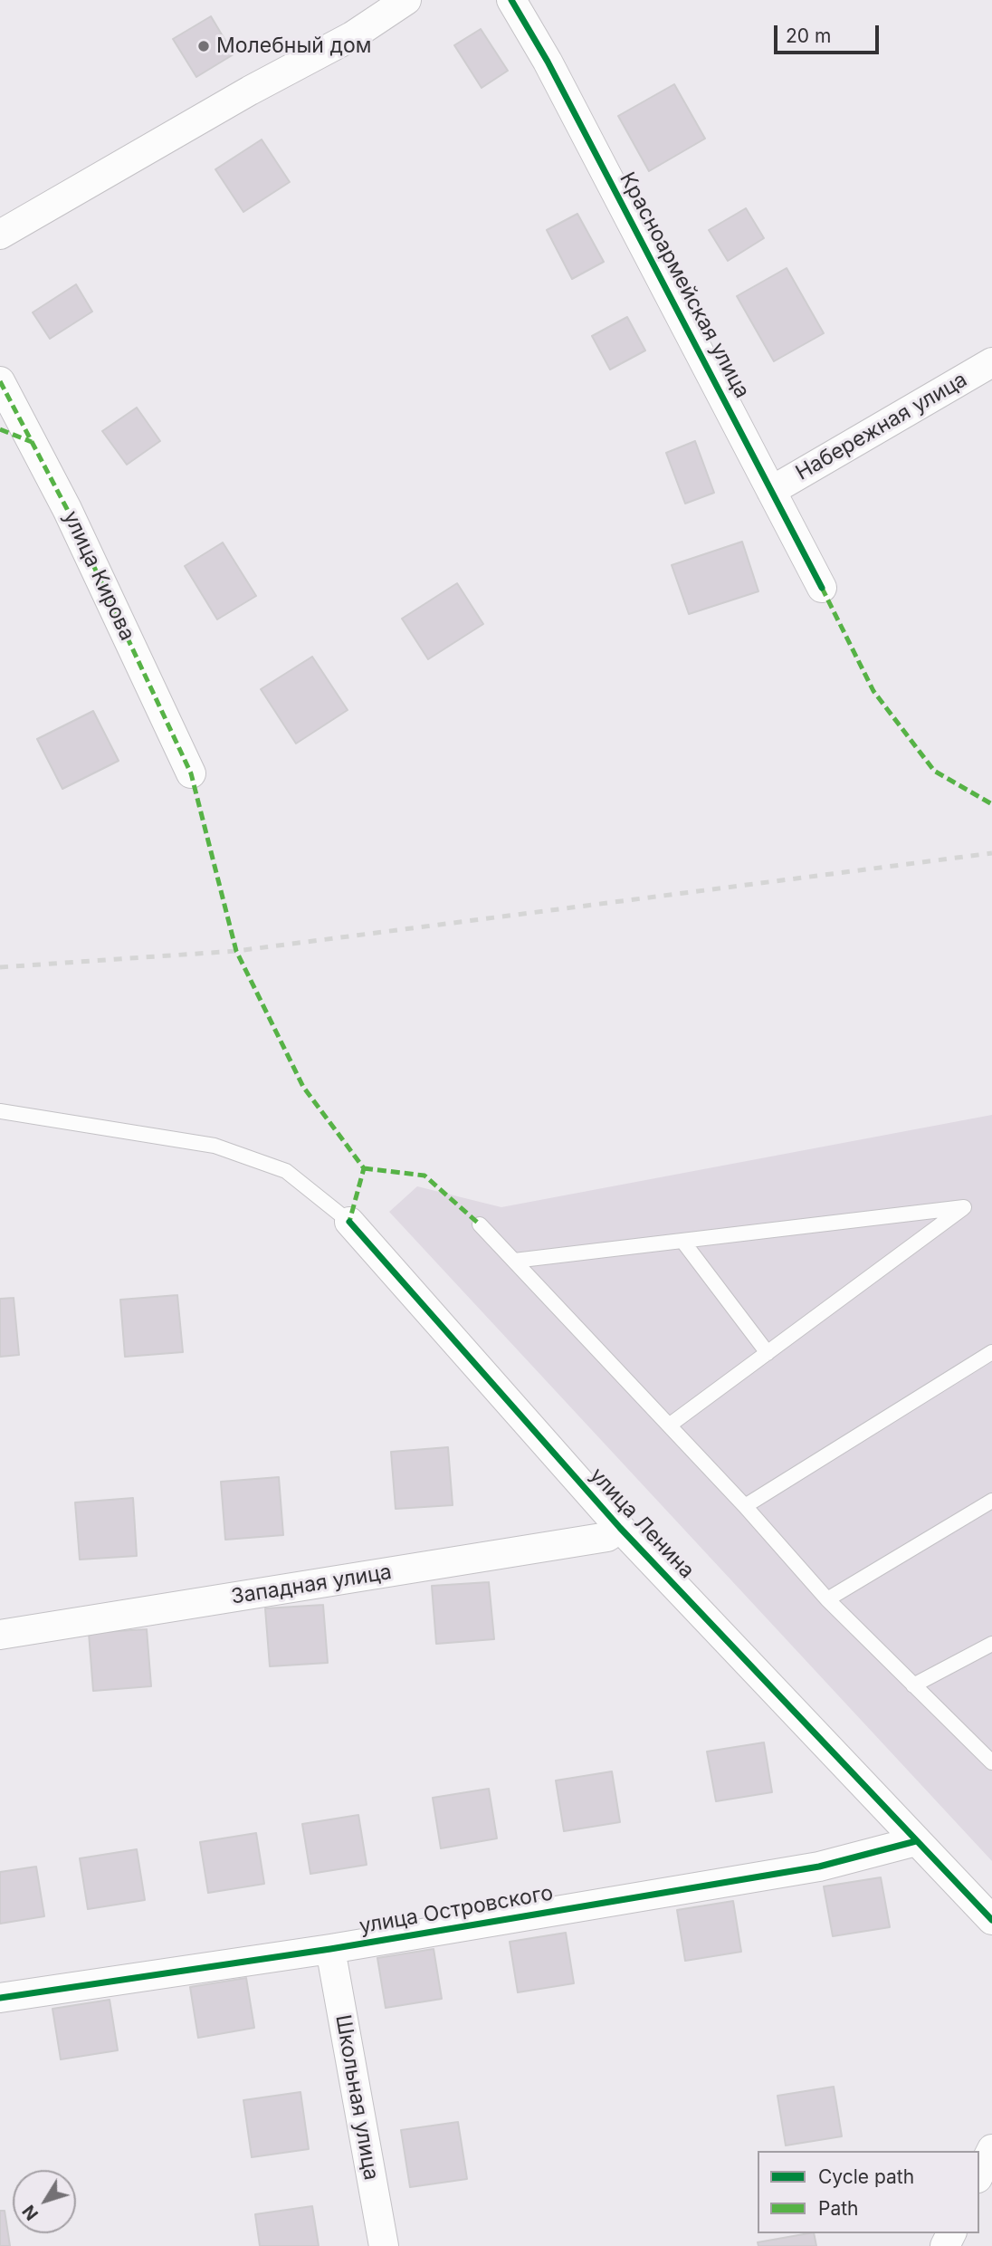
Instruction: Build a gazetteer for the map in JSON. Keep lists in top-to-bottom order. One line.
{"streets":{"street":["Красноармейская улица","Набережная улица","улица Кирова","улица Ленина","Западная улица","улица Островского","Школьная улица"]},"crossings":[["Красноармейская улица","Набережная улица"],["улица Ленина","Западная улица"],["улица Ленина","улица Островского"],["улица Островского","Школьная улица"]],"places":["Молебный дом"],"legend":["Cycle path","Path"],"scale_bar":"20 m","north":"bottom left"}
